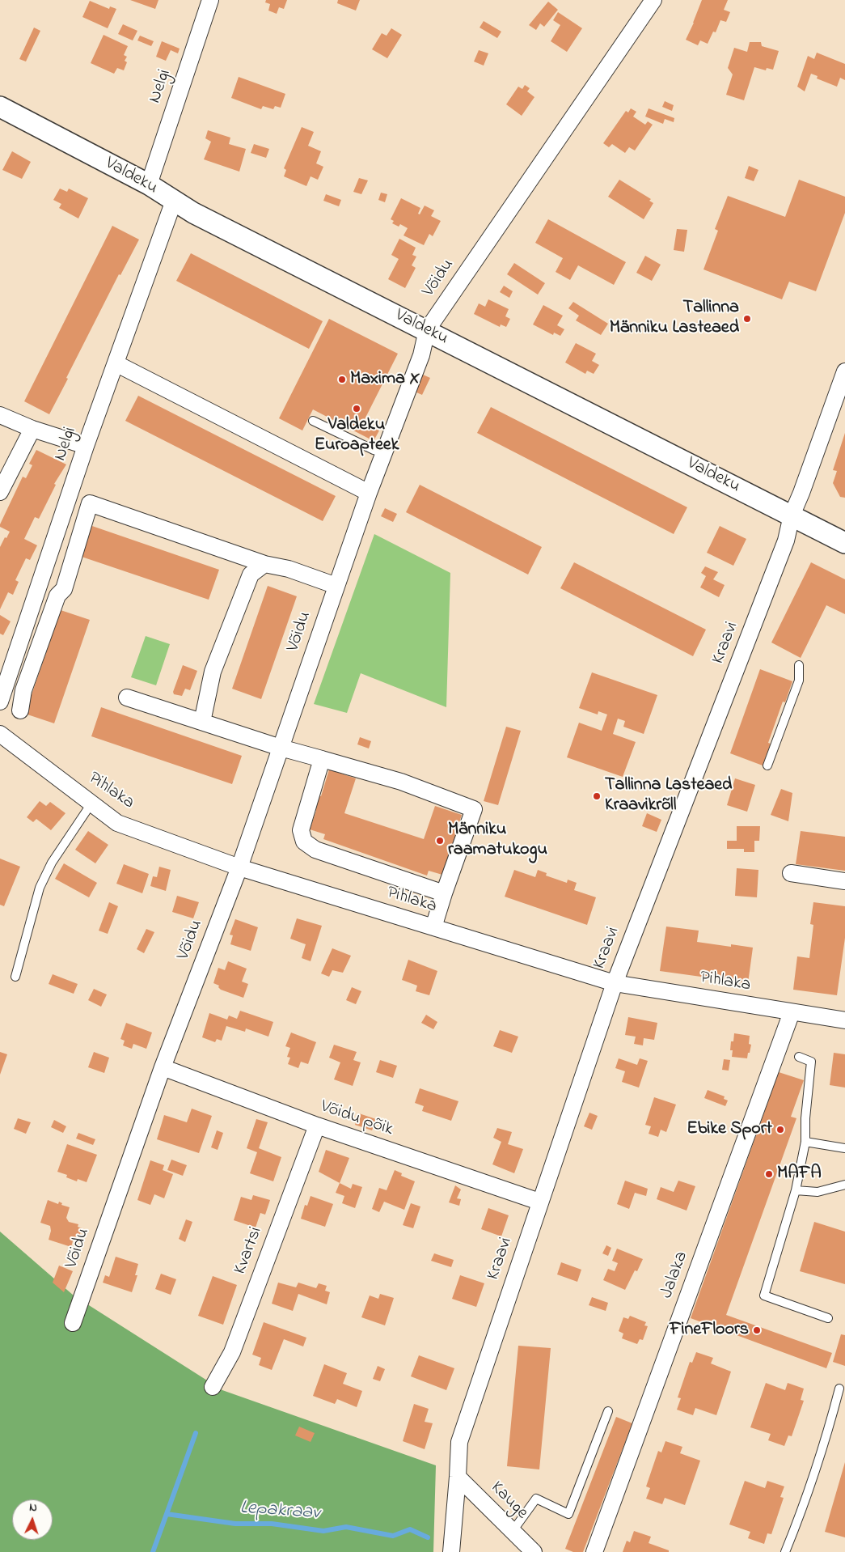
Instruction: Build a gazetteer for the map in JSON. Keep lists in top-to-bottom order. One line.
{"streets":{"street":["Nelgi","Valdeku","Võidu","Kraavi","Pihlaka","Võidu põik","Kvartsi","Jalaka","Kauge"]},"crossings":[["Nelgi","Valdeku"],["Valdeku","Võidu"],["Valdeku","Kraavi"],["Võidu","Pihlaka"],["Võidu","Võidu põik"],["Kraavi","Pihlaka"],["Kraavi","Võidu põik"],["Kraavi","Kauge"],["Pihlaka","Jalaka"],["Võidu põik","Kvartsi"]],"water":["Lepakraav"],"places":["Tallinna Männiku Lasteaed","Maxima X","Valdeku Euroapteek","Tallinna Lasteaed Kraavikrõll","Männiku raamatukogu","Ebike Sport","MAFA","FineFloors"],"north":"top"}
